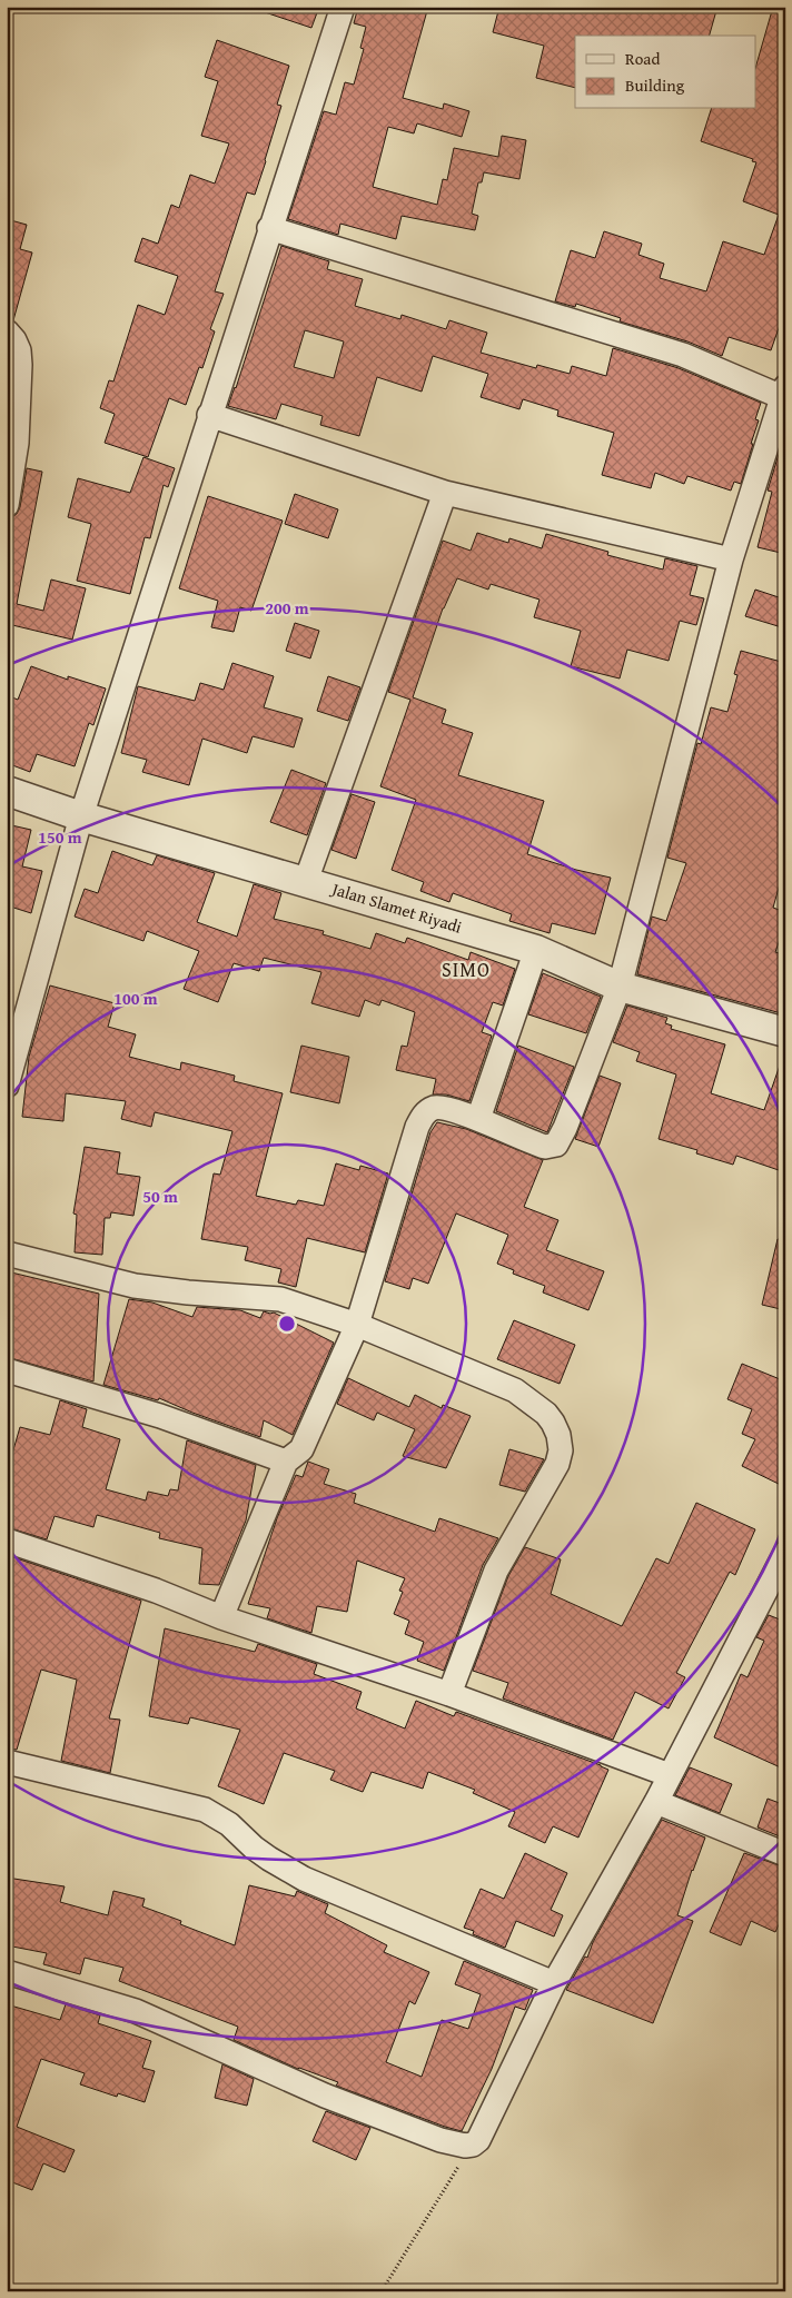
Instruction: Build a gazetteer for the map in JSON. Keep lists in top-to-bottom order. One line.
{"streets":{"street":["Jalan Slamet Riyadi"]},"districts":["SIMO"],"legend":["Road","Building"],"rings":["200 m","150 m","100 m","50 m"]}
